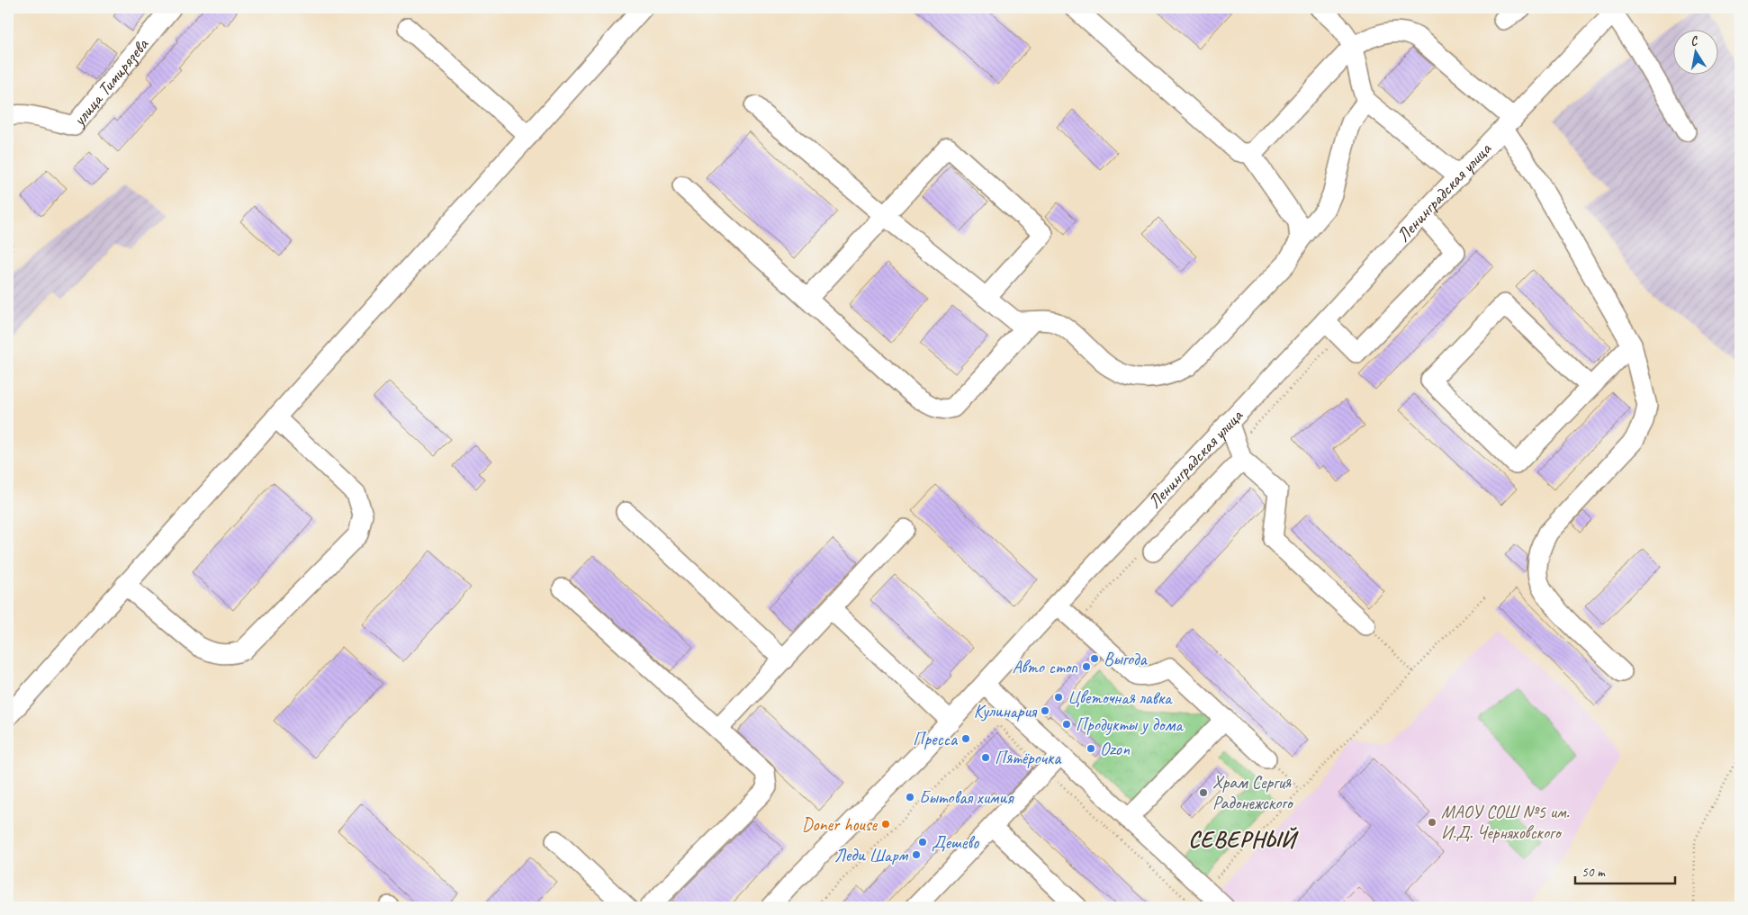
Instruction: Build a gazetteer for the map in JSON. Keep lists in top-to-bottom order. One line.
{"streets":{"street":["улица Тимирязева","Ленинградская улица"]},"districts":["СЕВЕРНЫЙ"],"places":["Выгода","Авто стоп","Цветочная лавка","Кулинария","Продукты у дома","Пресса","Ozon","Пятёрочка","Храм Сергия Радонежского","Бытовая химия","МАОУ СОШ №5 им. И.Д. Черняховского","Doner house","Дешево","Леди Шарм"],"scale_bar":"50 m","north":"top"}
